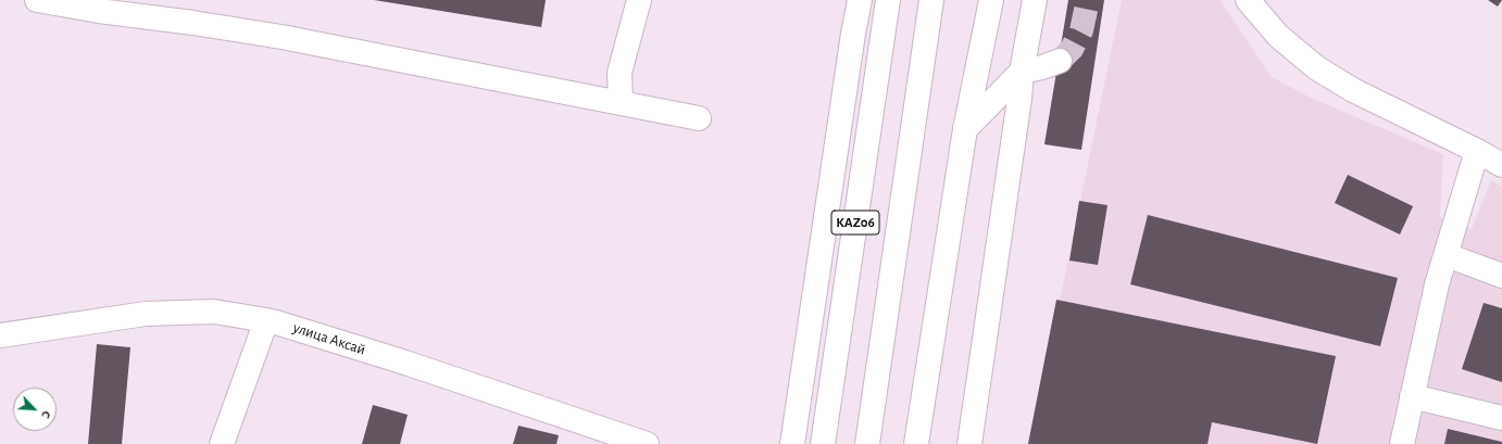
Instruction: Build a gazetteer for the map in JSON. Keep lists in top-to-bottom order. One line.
{"streets":{"main road":["KАZ06","улица Аксай"]},"north":"bottom right"}
